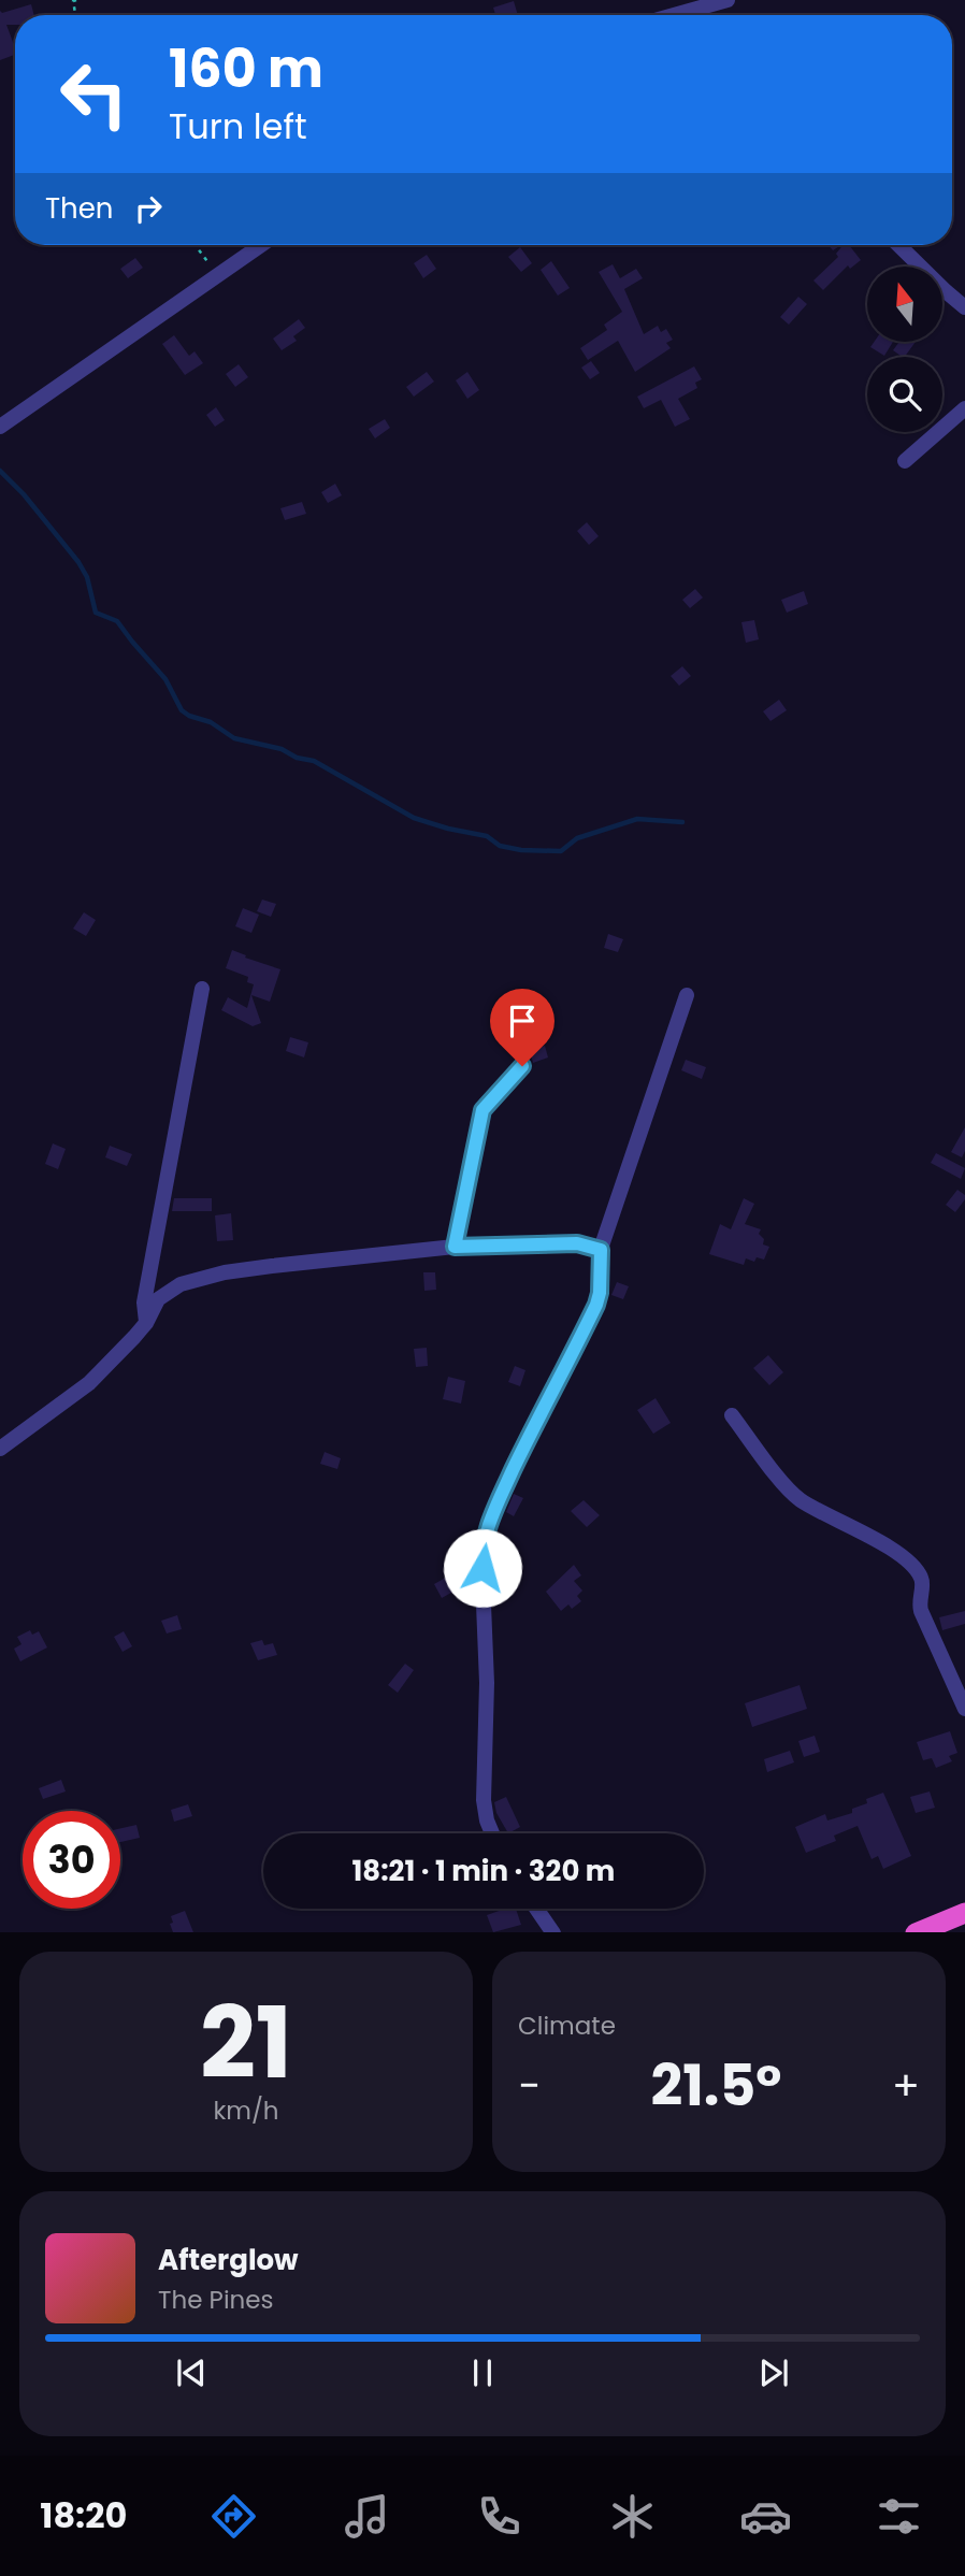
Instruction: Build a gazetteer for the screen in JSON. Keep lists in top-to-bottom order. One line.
{"north":"top","page":{"turn":["160 m","Turn left"],"then":"Then","limit":"30","trip":"18:21 · 1 min · 320 m","tile":[["21","km/h"],"Climate"],"heat":["−","21.5°","+"],"song":["Afterglow","The Pines"],"tabs":"18:20"}}
